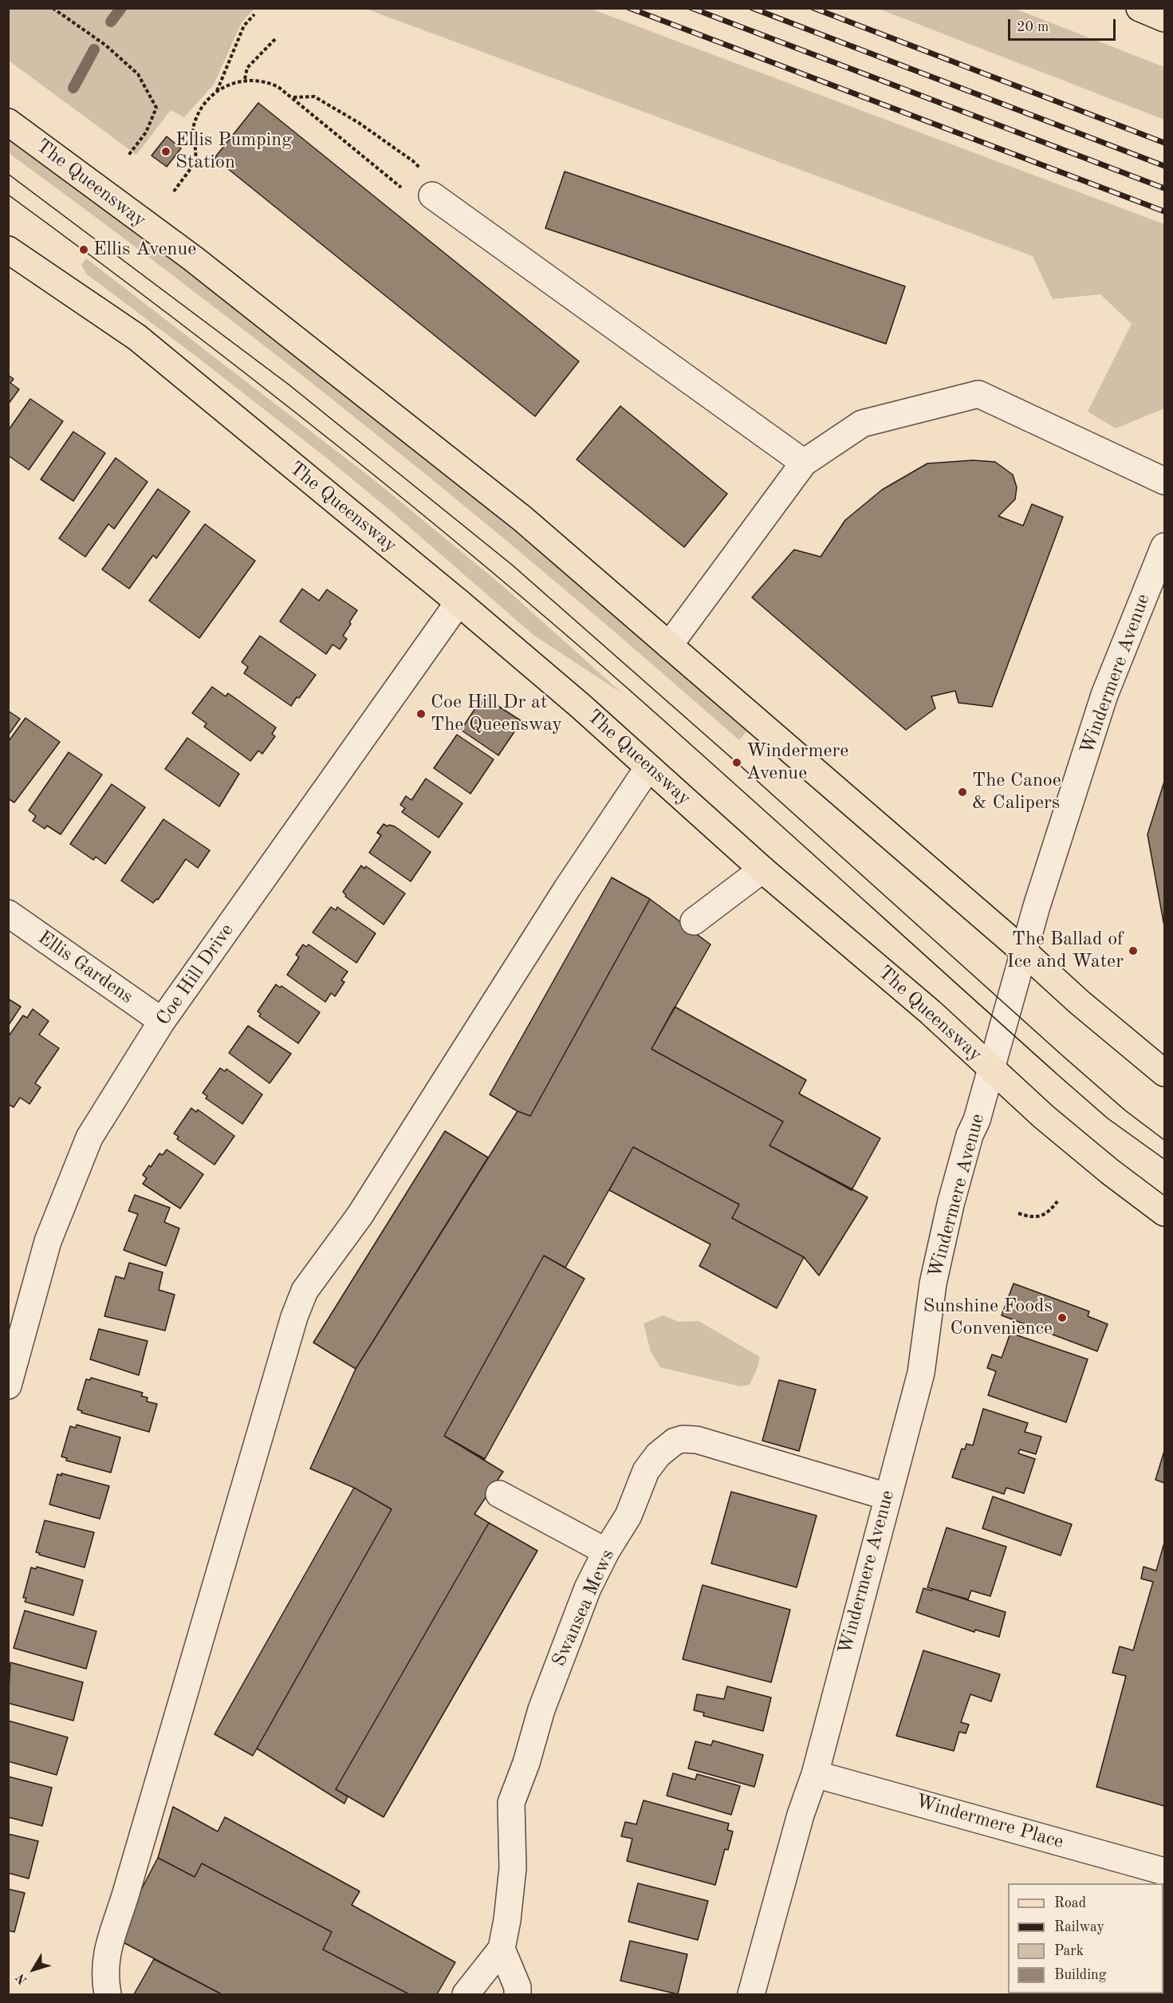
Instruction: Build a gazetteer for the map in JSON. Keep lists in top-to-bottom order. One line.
{"streets":{"main road":["The Queensway"],"street":["Windermere Avenue","Ellis Gardens","Coe Hill Drive","Swansea Mews","Windermere Place"]},"crossings":[["The Queensway","Windermere Avenue"],["The Queensway","Coe Hill Drive"],["Windermere Avenue","Swansea Mews"],["Windermere Avenue","Windermere Place"],["Ellis Gardens","Coe Hill Drive"]],"places":["Ellis Pumping Station","Ellis Avenue","Coe Hill Dr at The Queensway","Windermere Avenue","The Canoe & Calipers","The Ballad of Ice and Water","Sunshine Foods Convenience"],"legend":["Road","Railway","Park","Building"],"scale_bar":"20 m","north":"bottom left"}
